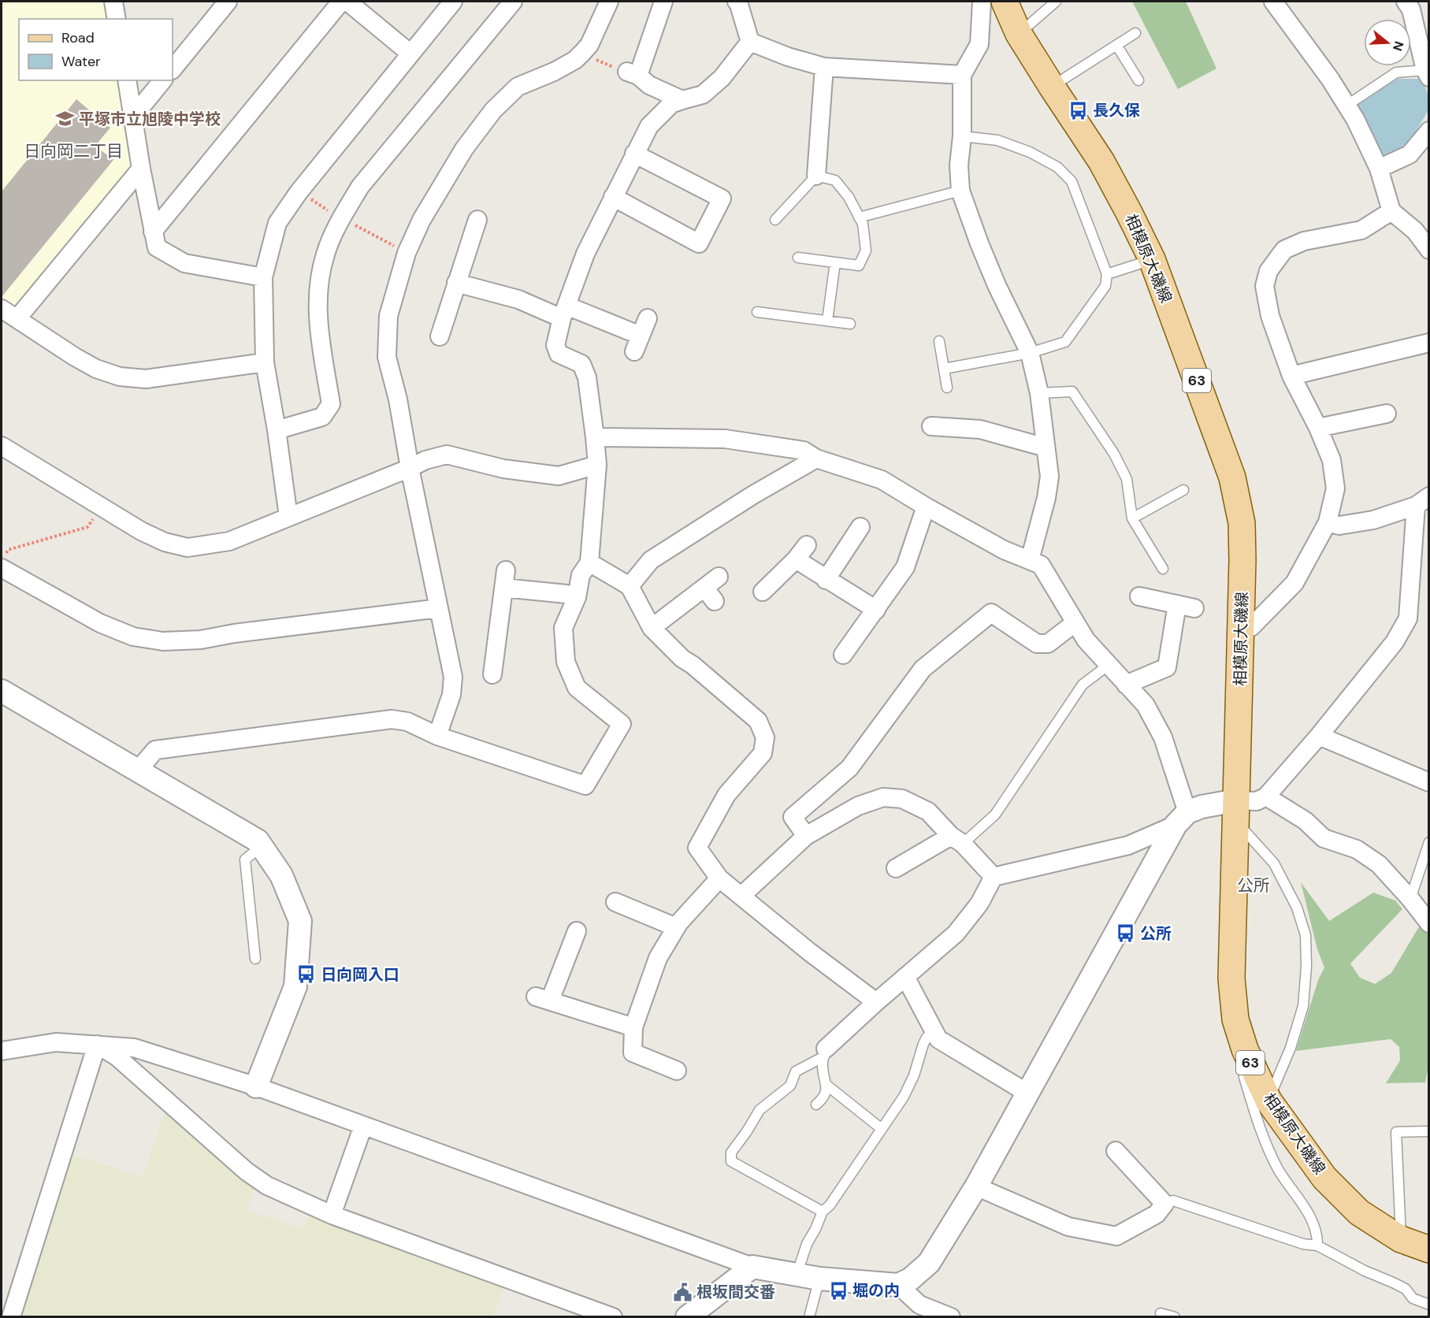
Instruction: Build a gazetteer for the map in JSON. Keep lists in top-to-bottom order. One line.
{"streets":{"main road":["相模原大磯線","63"]},"districts":["日向岡二丁目","公所"],"places":{"bus stop":["長久保","公所","日向岡入口","堀の内"],"school or university":["平塚市立旭陵中学校"],"public building":["根坂間交番"]},"legend":["Road","Water"],"north":"right"}
